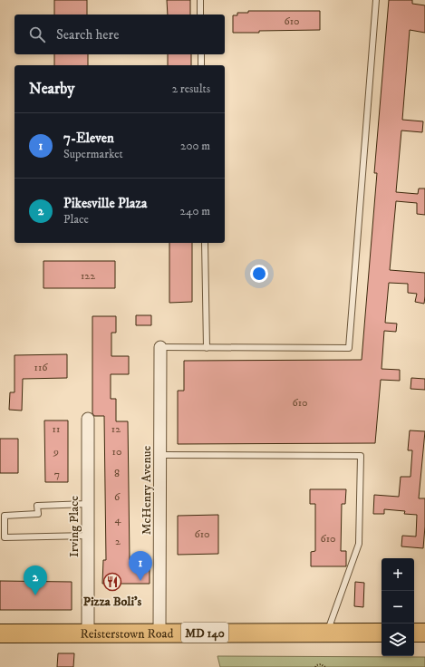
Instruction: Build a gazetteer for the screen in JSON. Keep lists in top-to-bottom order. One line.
{"streets":{"main road":["MD 140","Reisterstown Road"],"street":["McHenry Avenue","Irving Place"]},"crossings":[["McHenry Avenue","Reisterstown Road"],["Irving Place","Reisterstown Road"]],"places":{"restaurant":["Pizza Boli's"]},"house_numbers":["610","122","116","610","11","12","9","10","8","7","6","4","610","610","2"],"page":{"search":"Search here","heading":["Nearby","2 results"],"list":[{"mark":"1","name":"7-Eleven","note":"Supermarket","value":"200 m"},{"mark":"2","name":"Pikesville Plaza","note":"Place","value":"240 m"}],"pins":["1","2"],"map_buttons":["+","−"]}}
